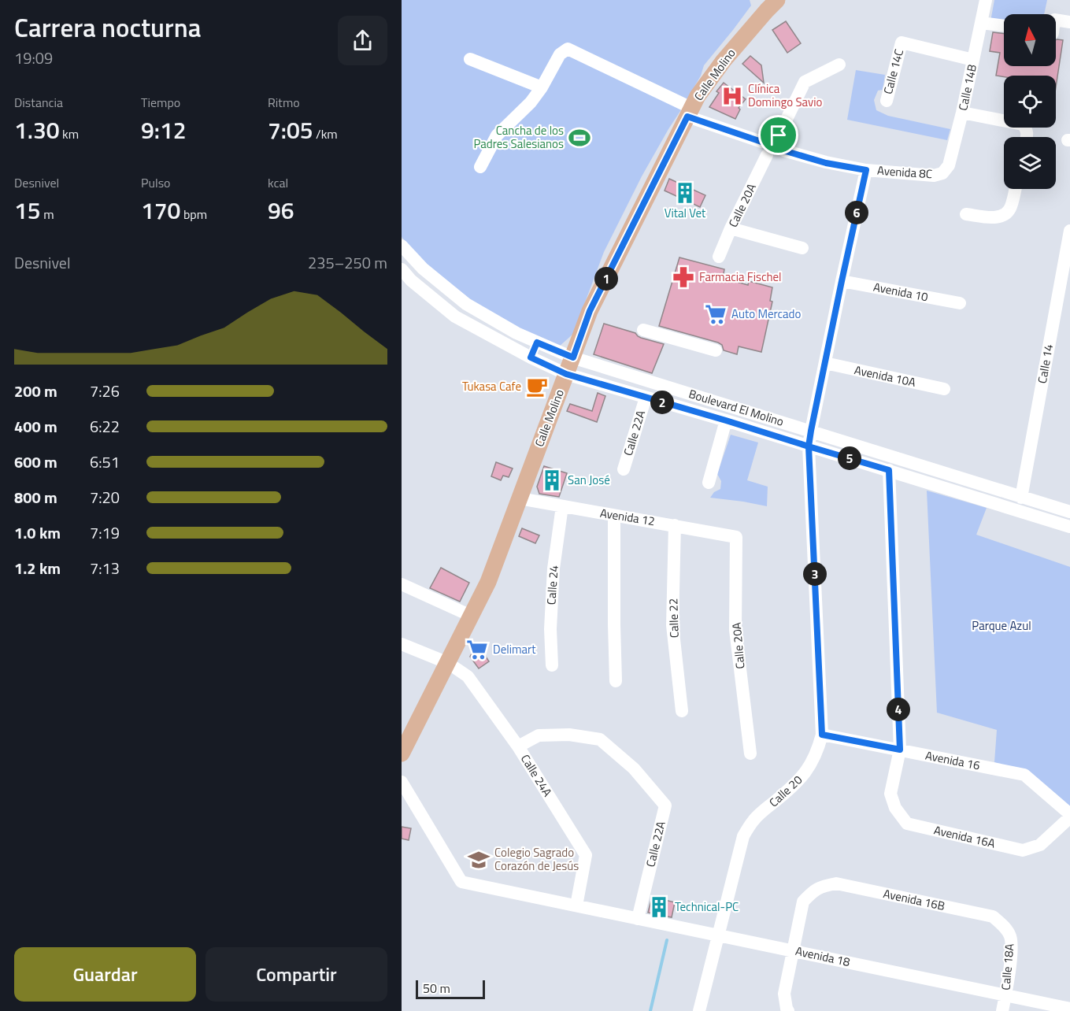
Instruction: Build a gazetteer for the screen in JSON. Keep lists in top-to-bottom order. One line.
{"streets":{"main road":["Calle Molino"],"street":["Calle 14C","Calle 14B","Avenida 8C","Calle 20A","Avenida 10","Calle 14","Avenida 10A","Boulevard El Molino","Calle 22A","Avenida 12","Calle 24","Calle 22","Avenida 16","Calle 24A","Calle 20","Avenida 16A","Avenida 16B","Avenida 18","Calle 18A"]},"crossings":[["Calle 14C","Calle 14B"],["Calle Molino","Boulevard El Molino"],["Calle Molino","Avenida 12"],["Calle Molino","Calle 24A"],["Calle 14B","Avenida 8C"],["Avenida 8C","Calle 20A"],["Avenida 8C","Calle 20"],["Calle 20A","Avenida 12"],["Avenida 10","Calle 20"],["Calle 14","Boulevard El Molino"],["Avenida 10A","Calle 20"],["Boulevard El Molino","Calle 22A"],["Boulevard El Molino","Calle 20"],["Calle 22A","Calle 24A"],["Calle 22A","Avenida 18"],["Avenida 12","Calle 24"],["Avenida 12","Calle 22"],["Avenida 16","Calle 20"],["Avenida 16","Avenida 16A"],["Calle 24A","Avenida 18"],["Calle 20","Avenida 18"],["Avenida 16B","Avenida 18"],["Avenida 16B","Calle 18A"],["Avenida 18","Calle 18A"]],"parks":["Parque Azul"],"places":{"hospital":["Clínica Domingo Savio"],"sports":["Cancha de los Padres Salesianos"],"building":["Vital Vet","San José","Technical-PC"],"pharmacy":["Farmacia Fischel"],"supermarket":["Auto Mercado","Delimart"],"cafe":["Tukasa Cafe"],"school or university":["Colegio Sagrado Corazón de Jesús"]},"scale_bar":"50 m","north":"top","page":{"heading":["Carrera nocturna","19:09"],"stats":[["Distancia","1.30 km"],["Tiempo","9:12"],["Ritmo","7:05 /km"],["Desnivel","15 m"],["Pulso","170 bpm"],["kcal","96"]],"pins":["6","1","2","5","3","4"],"chart":["Desnivel","235–250 m"],"list":[{"name":"200 m","note":"7:26"},{"name":"400 m","note":"6:22"},{"name":"600 m","note":"6:51"},{"name":"800 m","note":"7:20"},{"name":"1.0 km","note":"7:19"},{"name":"1.2 km","note":"7:13"}],"buttons":["Guardar","Compartir"],"scale":"50 m"}}
